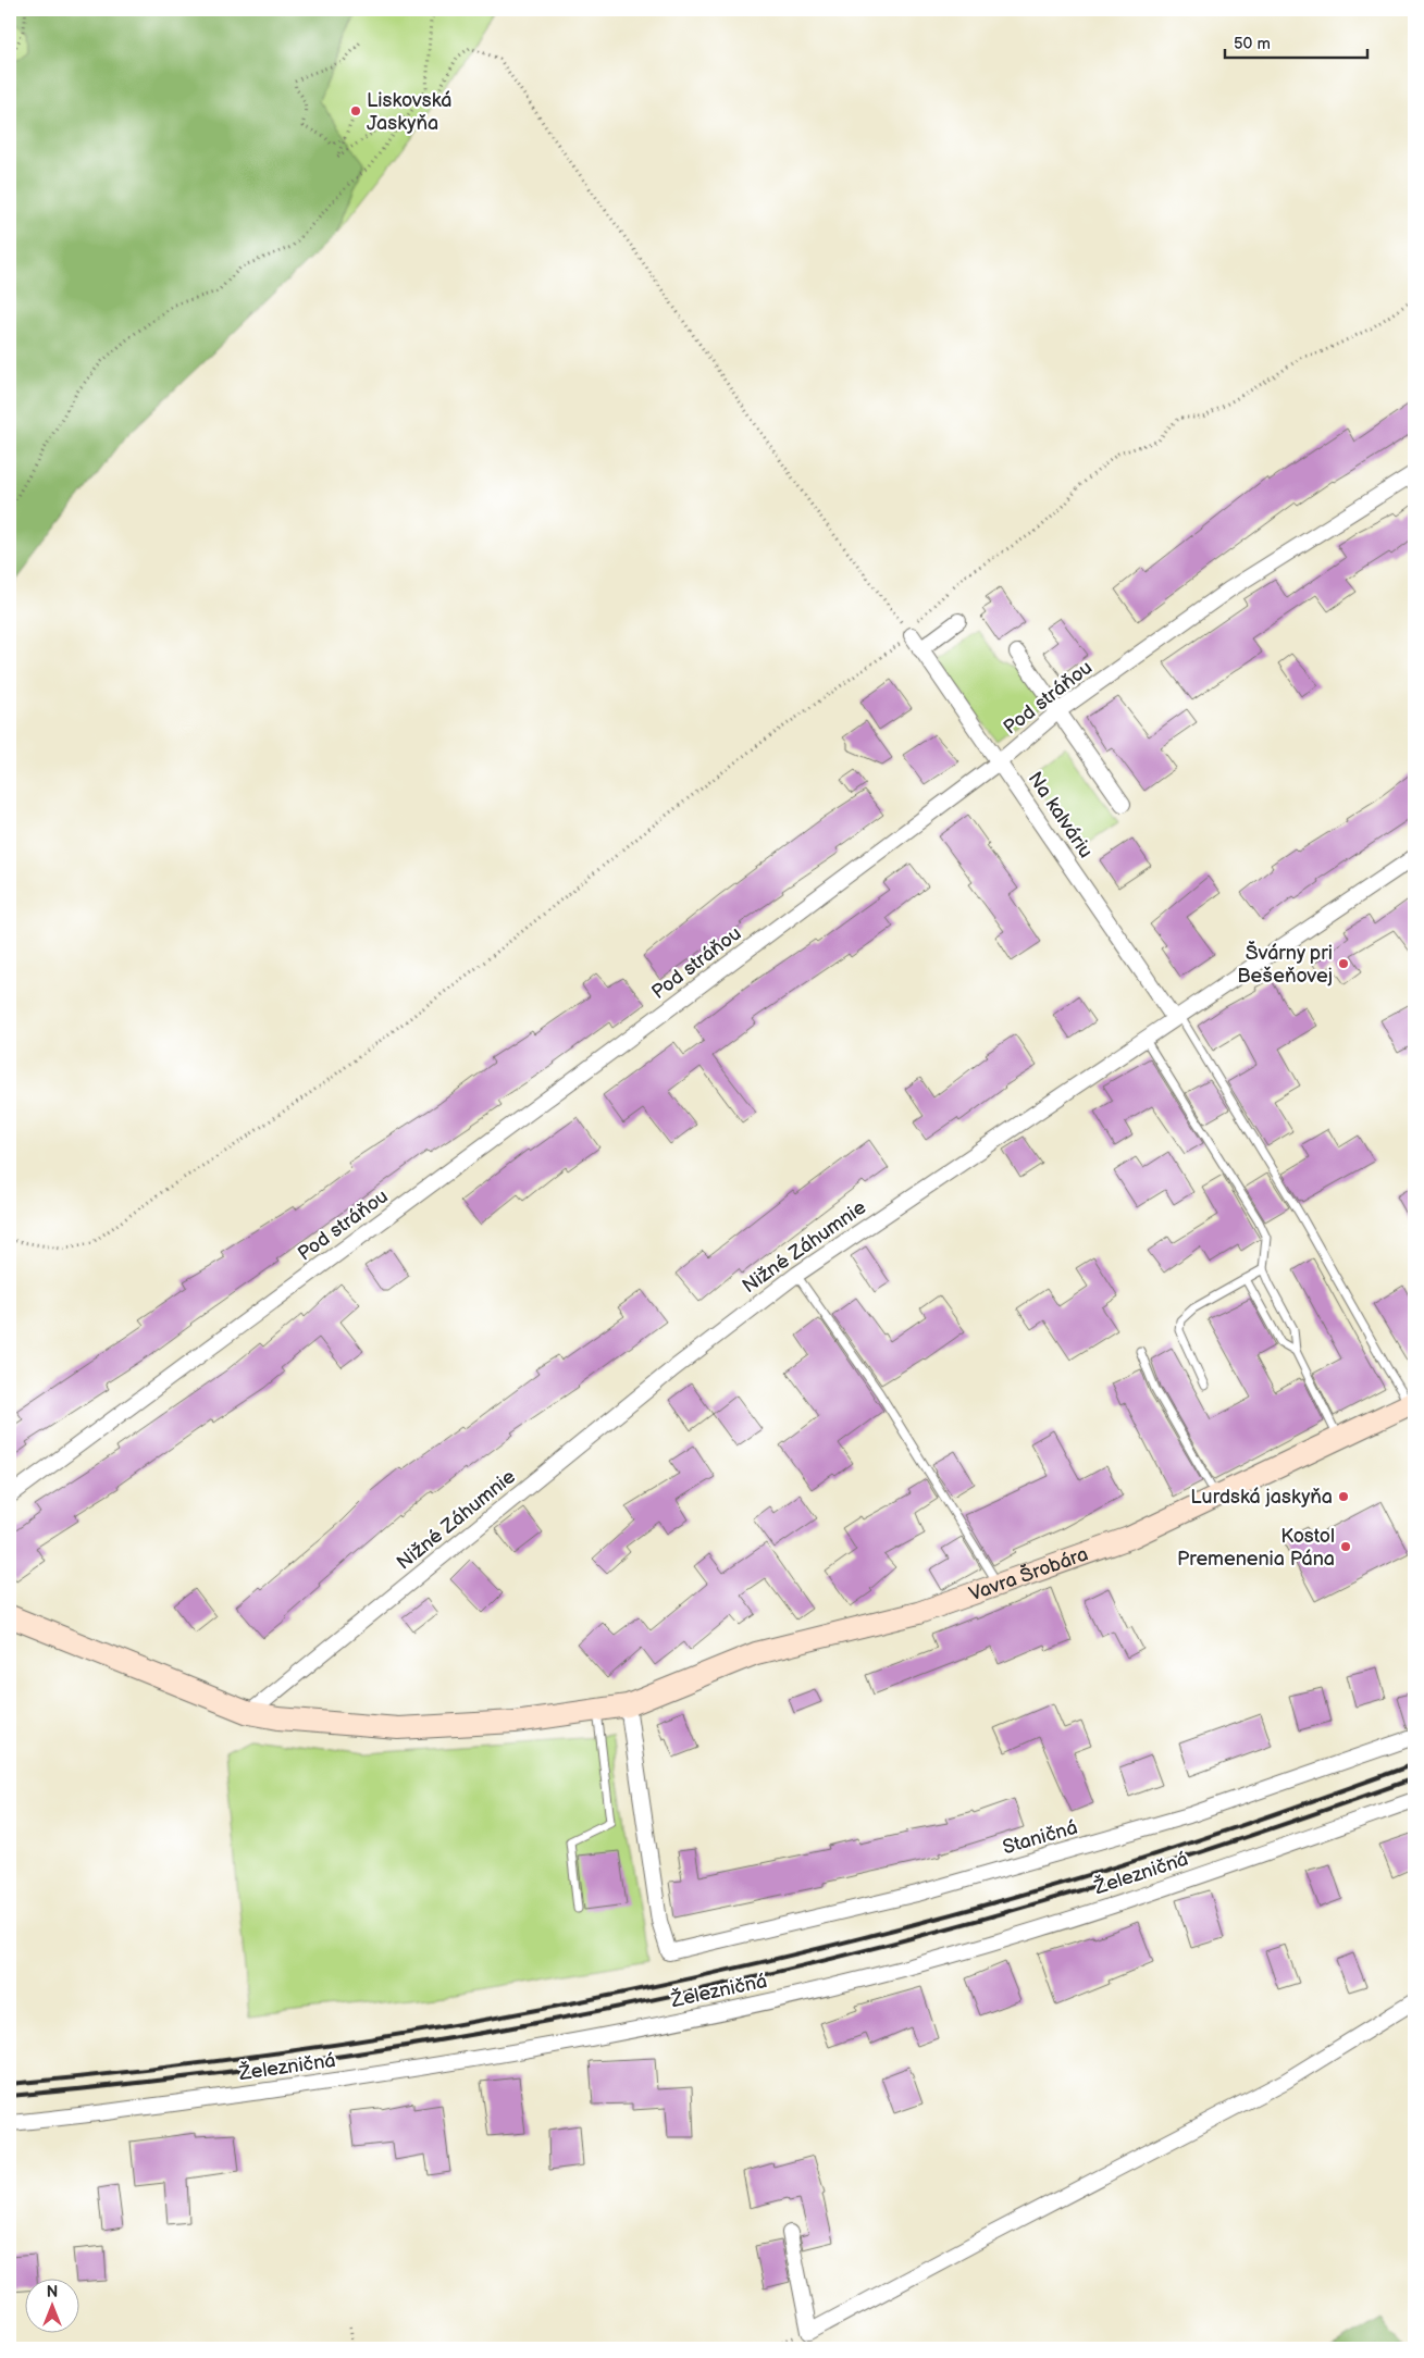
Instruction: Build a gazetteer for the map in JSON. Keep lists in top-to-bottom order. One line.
{"streets":{"street":["Pod stráňou","Na kalváriu","Nižné Záhumnie","Vavra Šrobára","Staničná","Železničná"]},"crossings":[["Pod stráňou","Na kalváriu"],["Na kalváriu","Nižné Záhumnie"],["Nižné Záhumnie","Vavra Šrobára"],["Vavra Šrobára","Staničná"]],"places":["Liskovská Jaskyňa","Švárny pri Bešeňovej","Lurdská jaskyňa","Kostol Premenenia Pána"],"scale_bar":"50 m","north":"top"}
